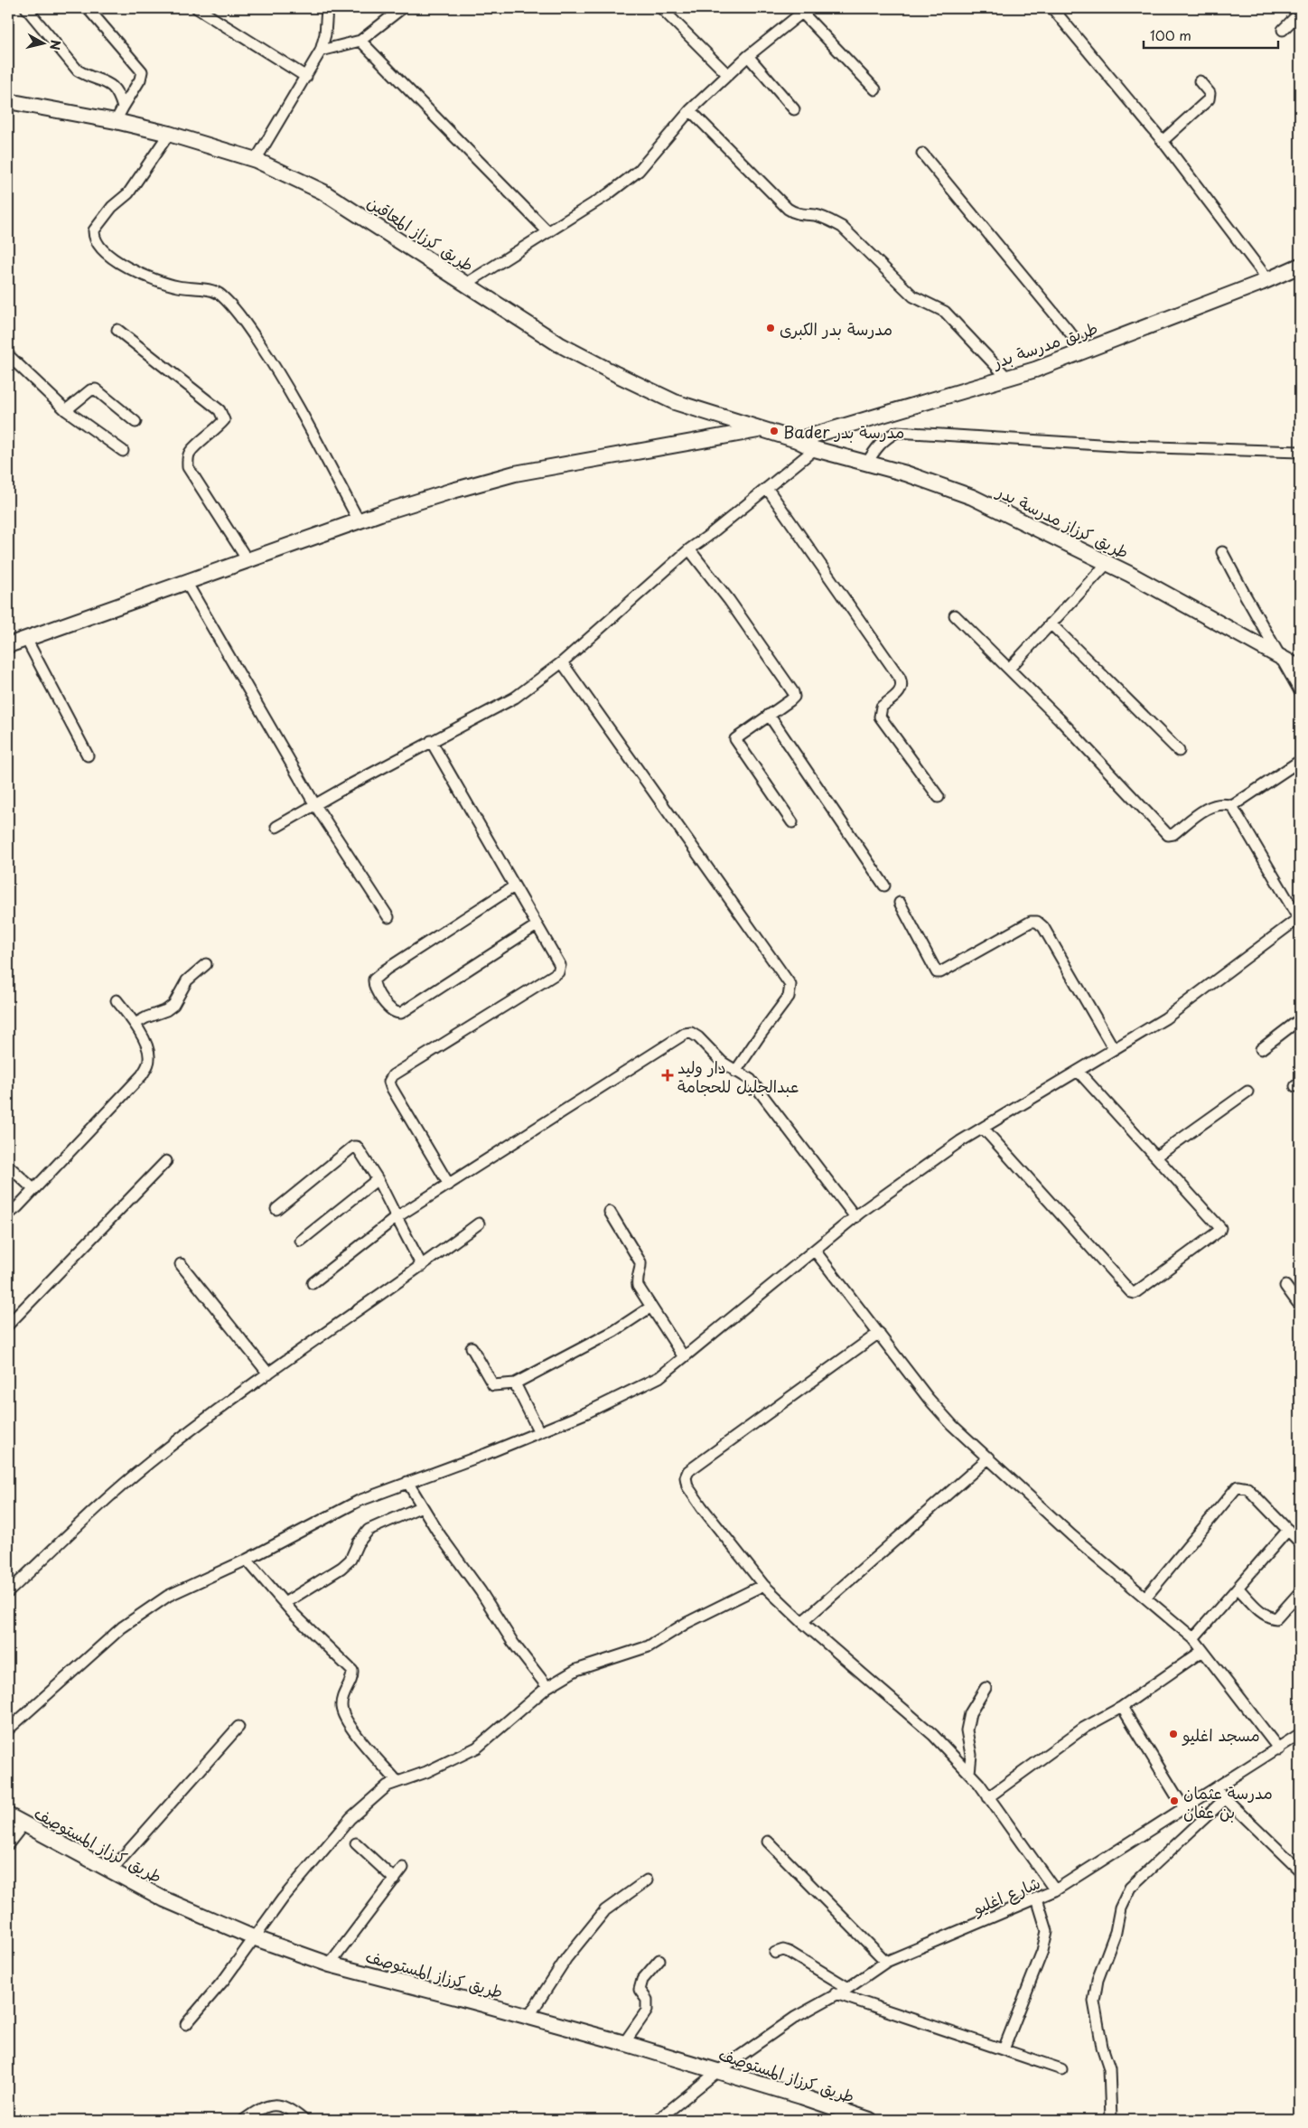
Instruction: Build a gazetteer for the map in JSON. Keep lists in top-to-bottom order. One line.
{"streets":{"street":["طريق كرزاز المعاقين","طريق مدرسة بدر","طريق كرزاز مدرسة بدر","طريق كرزاز المستوصف","شارع اغليو"]},"crossings":[["طريق كرزاز المعاقين","طريق مدرسة بدر"],["طريق كرزاز المعاقين","طريق كرزاز مدرسة بدر"],["طريق مدرسة بدر","طريق كرزاز مدرسة بدر"],["طريق كرزاز المستوصف","شارع اغليو"]],"places":{"other":["مدرسة بدر الكبرى","Bader مدرسة بدر","مسجد اغليو","مدرسة عثمان بن عفان"],"health":["دار وليد عبدالجليل للحجامة"]},"scale_bar":"100 m","north":"right"}
